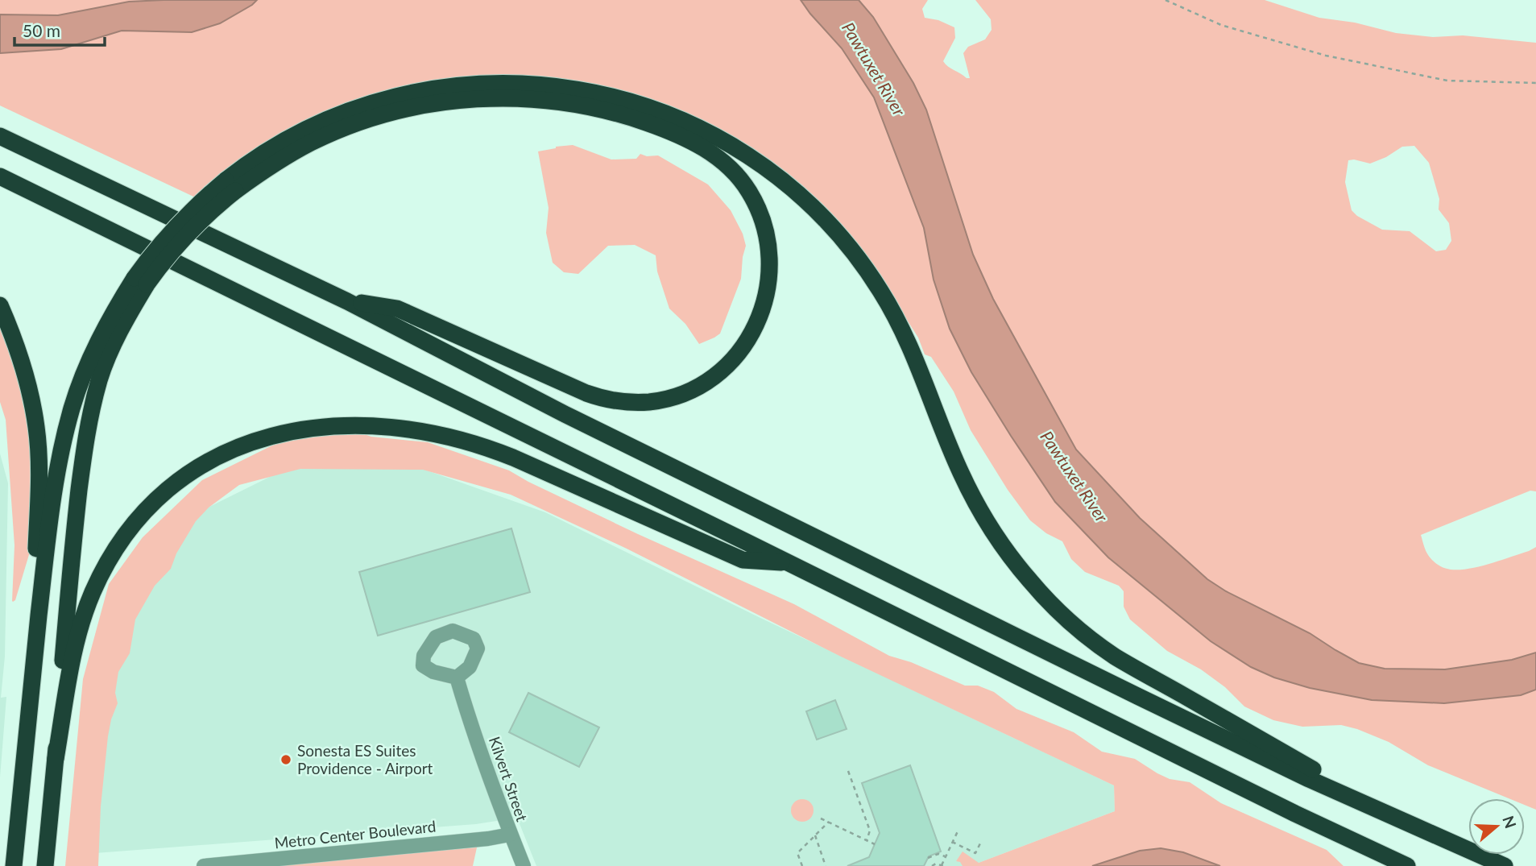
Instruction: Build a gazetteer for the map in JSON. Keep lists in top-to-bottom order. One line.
{"streets":{"street":["Kilvert Street","Metro Center Boulevard"]},"crossings":[["Kilvert Street","Metro Center Boulevard"]],"water":["Pawtuxet River"],"places":["Sonesta ES Suites Providence - Airport"],"scale_bar":"50 m","north":"right"}
